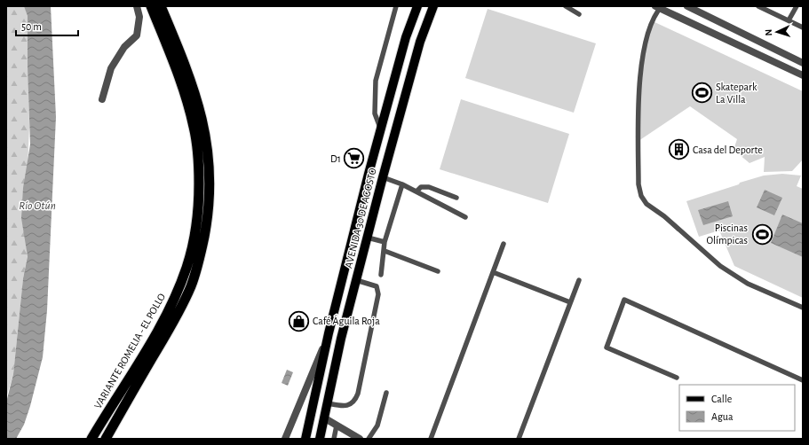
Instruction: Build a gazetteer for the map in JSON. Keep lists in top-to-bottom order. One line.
{"streets":{"highway":["VARIANTE ROMELIA - EL POLLO"],"main road":["AVENIDA 30 DE AGOSTO"]},"water":["Río Otún"],"places":{"sports":["Skatepark La Villa","Piscinas Olímpicas"],"building":["Casa del Deporte"],"supermarket":["D1"],"shop":["Café Águila Roja"]},"legend":["Calle","Agua"],"scale_bar":"50 m","north":"left"}
